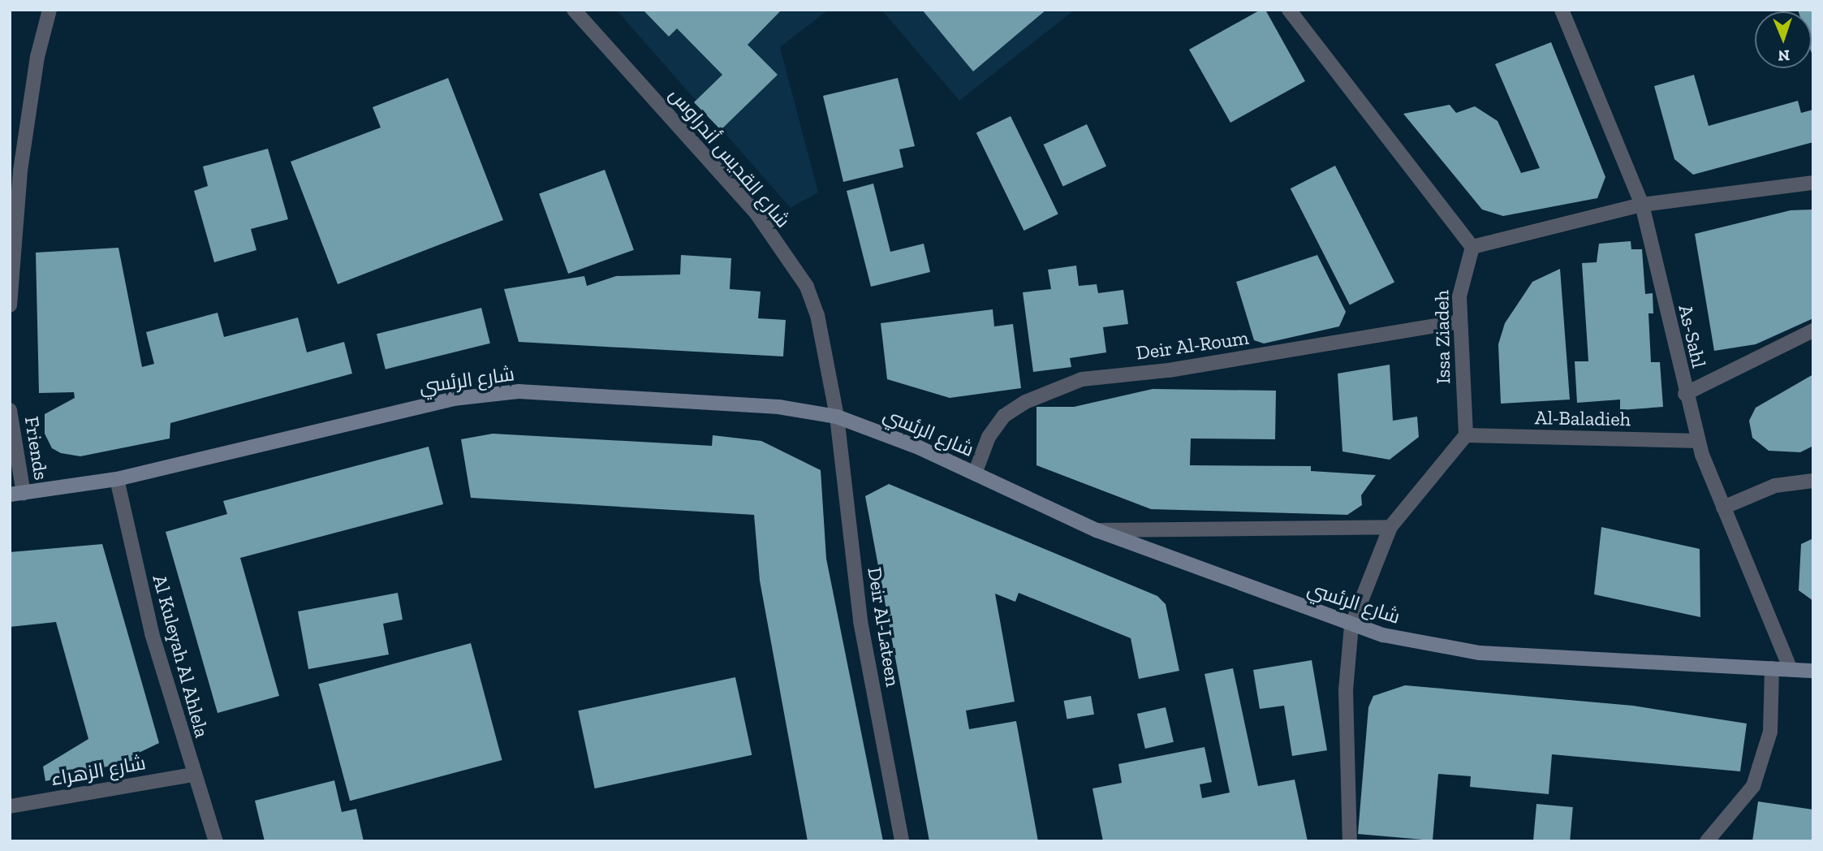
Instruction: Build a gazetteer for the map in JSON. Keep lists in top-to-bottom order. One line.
{"streets":{"main road":["شارع الرئسي"],"street":["شارع القديس أندراوس","As-Sahl","Issa Ziadeh","Deir Al-Roum","Al-Baladieh","Friends","Deir Al-Lateen","Al Kuleyah Al Ahlela","شارع الزهراء"]},"crossings":[["شارع القديس أندراوس","شارع الرئسي"],["شارع القديس أندراوس","Deir Al-Lateen"],["As-Sahl","شارع الرئسي"],["As-Sahl","Al-Baladieh"],["Issa Ziadeh","Deir Al-Roum"],["Issa Ziadeh","Al-Baladieh"],["Deir Al-Roum","شارع الرئسي"],["شارع الرئسي","Friends"],["شارع الرئسي","Deir Al-Lateen"],["شارع الرئسي","Al Kuleyah Al Ahlela"],["Al Kuleyah Al Ahlela","شارع الزهراء"]],"north":"bottom"}
